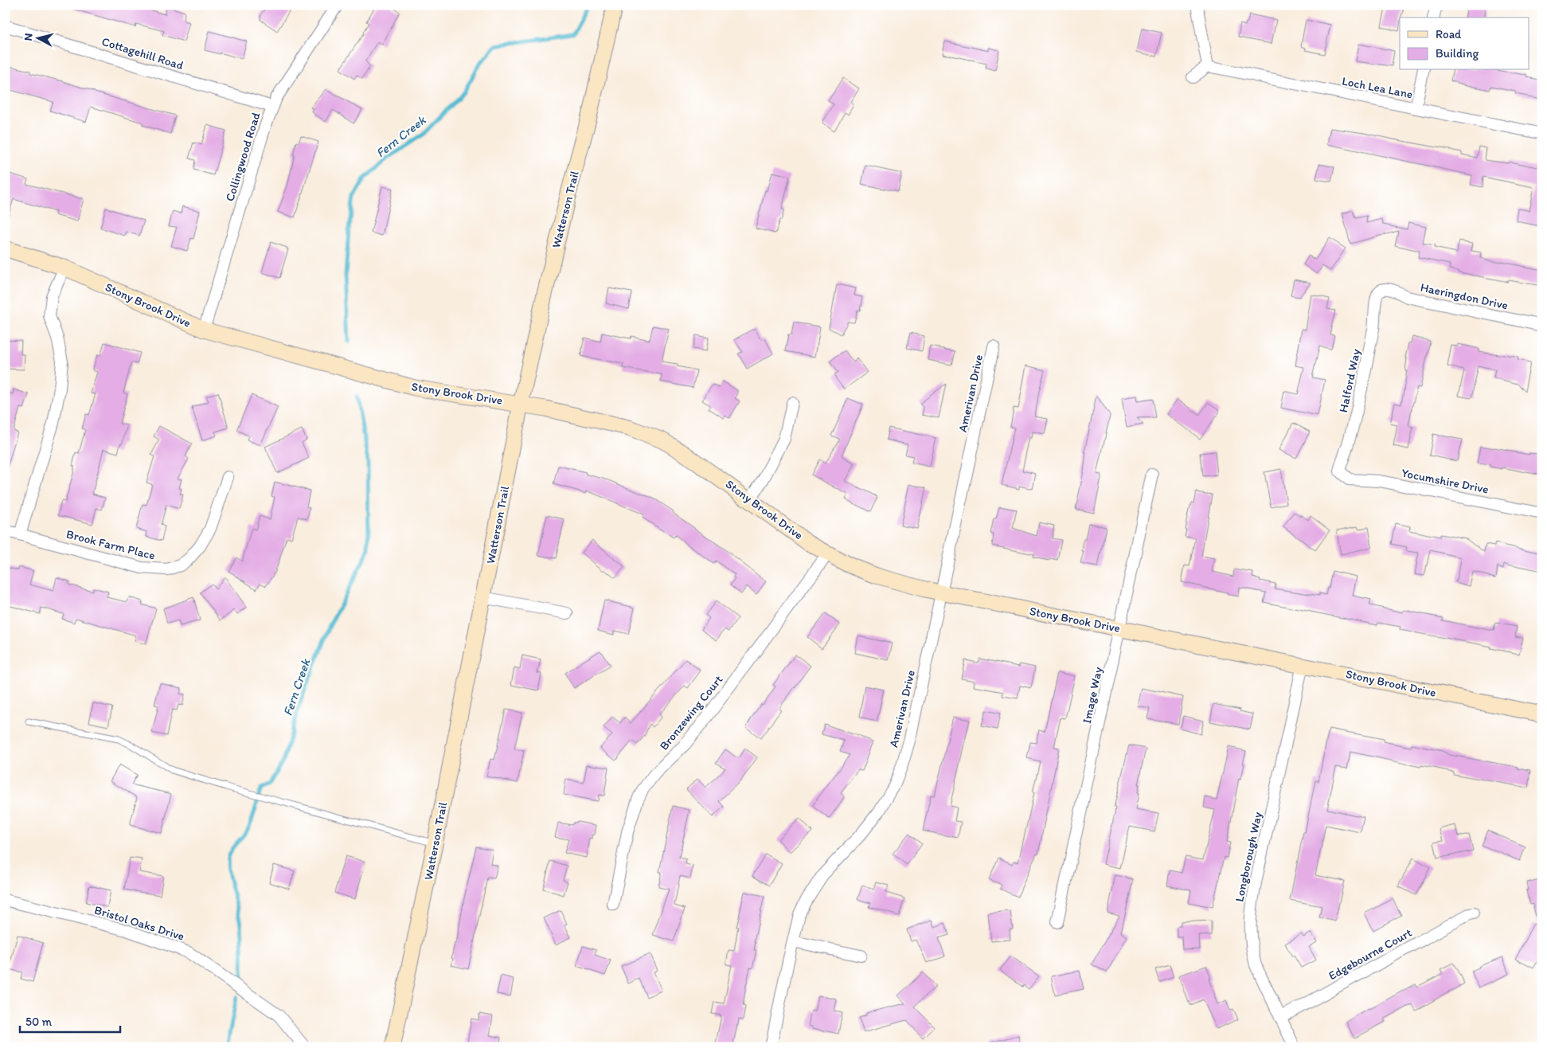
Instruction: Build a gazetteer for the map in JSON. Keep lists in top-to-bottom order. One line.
{"streets":{"street":["Cottagehill Road","Loch Lea Lane","Collingwood Road","Watterson Trail","Haeringdon Drive","Stony Brook Drive","Halford Way","Amerivan Drive","Yocumshire Drive","Brook Farm Place","Image Way","Bronzewing Court","Longborough Way","Bristol Oaks Drive","Edgebourne Court"]},"crossings":[["Cottagehill Road","Collingwood Road"],["Collingwood Road","Stony Brook Drive"],["Watterson Trail","Stony Brook Drive"],["Haeringdon Drive","Halford Way"],["Stony Brook Drive","Amerivan Drive"],["Stony Brook Drive","Image Way"],["Stony Brook Drive","Bronzewing Court"],["Stony Brook Drive","Longborough Way"],["Halford Way","Yocumshire Drive"],["Longborough Way","Edgebourne Court"]],"water":["Fern Creek"],"legend":["Road","Building"],"scale_bar":"50 m","north":"left"}
